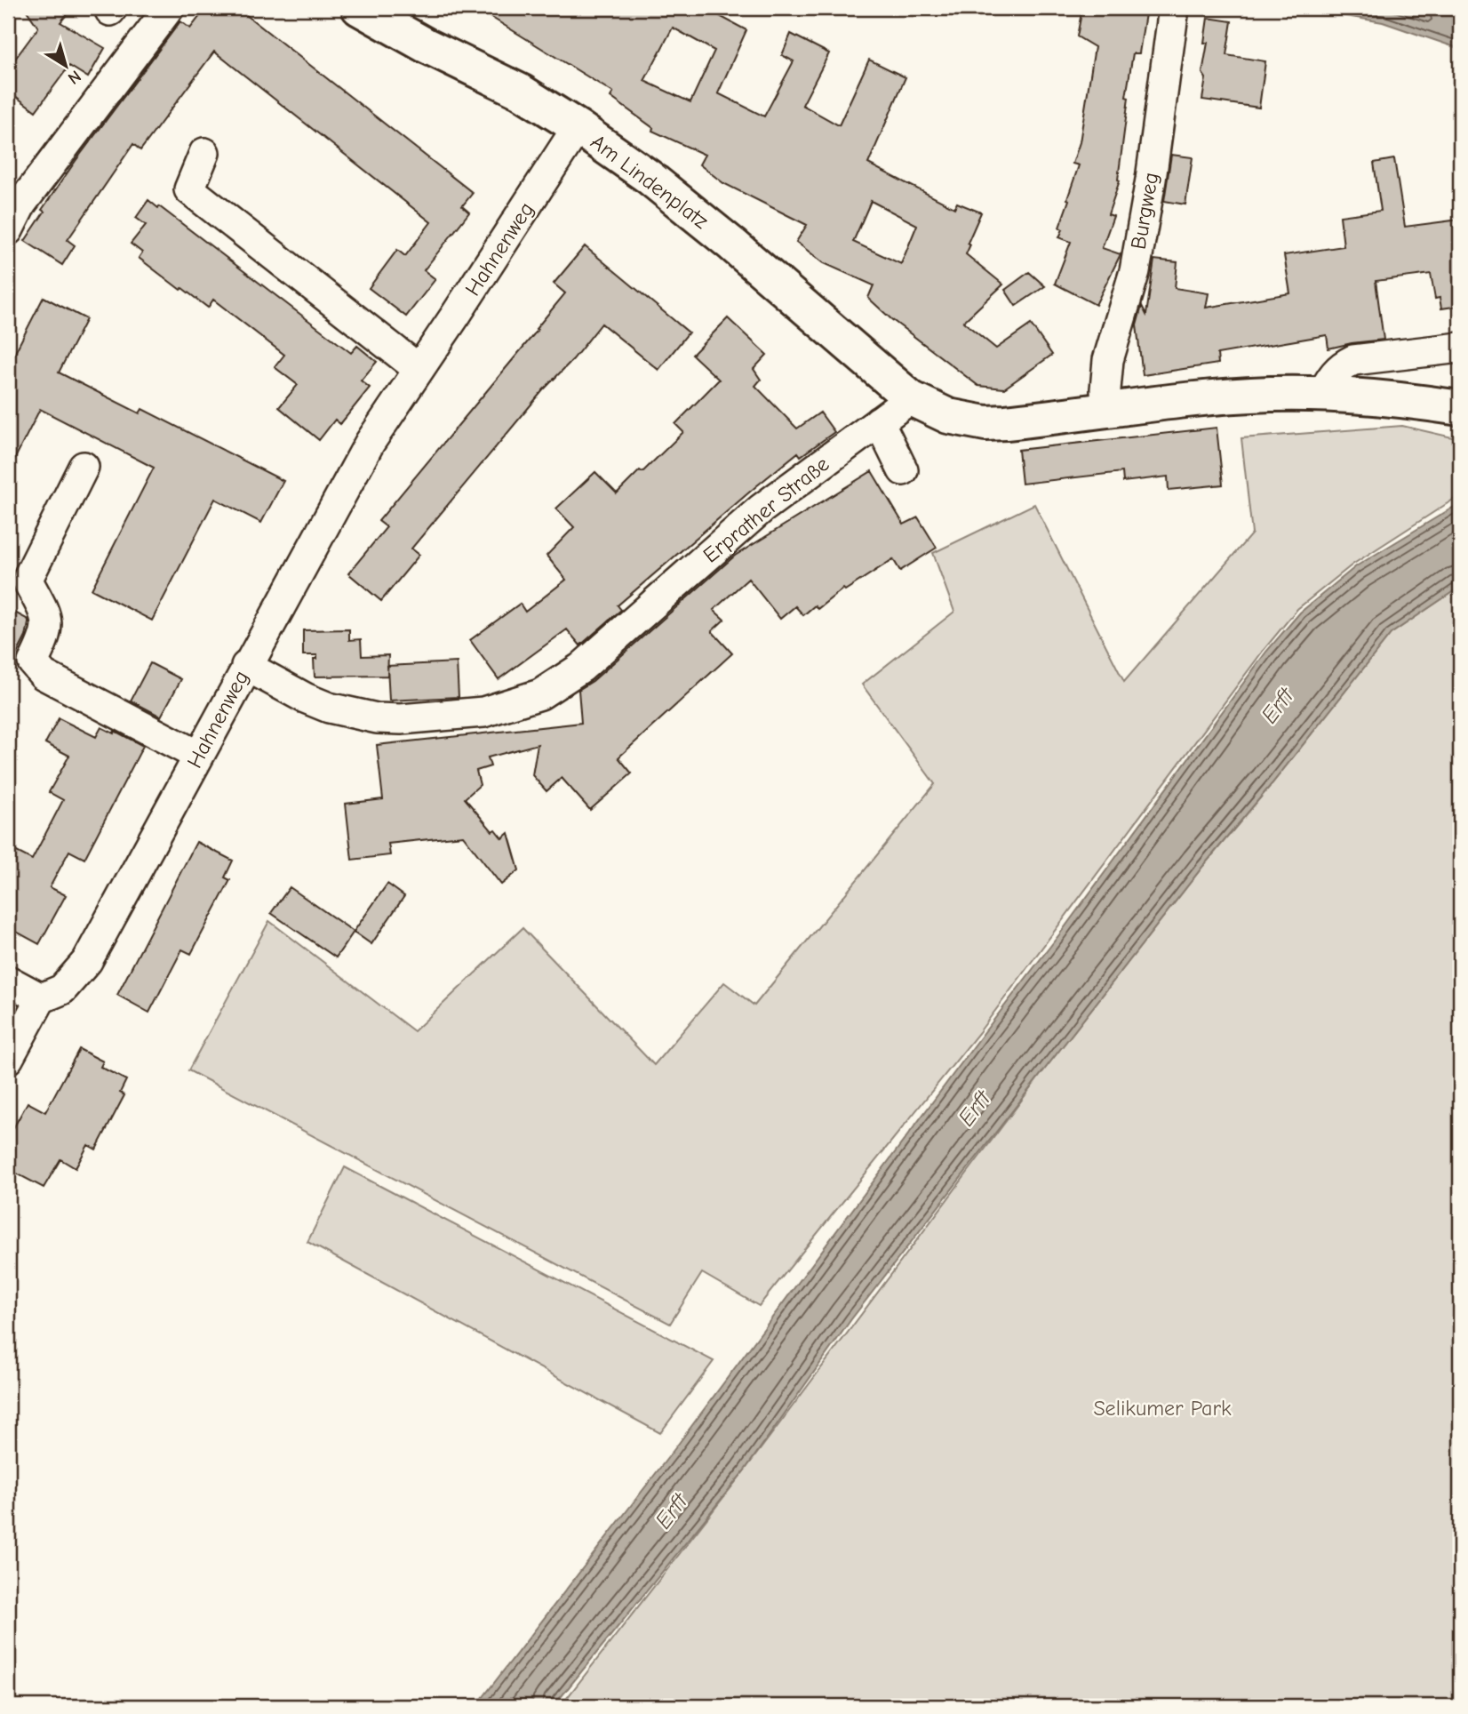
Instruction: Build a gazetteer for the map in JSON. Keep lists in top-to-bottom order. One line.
{"streets":{"main road":["Am Lindenplatz"],"street":["Burgweg","Hahnenweg","Erprather Straße"]},"crossings":[["Am Lindenplatz","Hahnenweg"],["Am Lindenplatz","Erprather Straße"],["Hahnenweg","Erprather Straße"]],"water":["Erft"],"parks":["Selikumer Park"],"north":"bottom right"}
